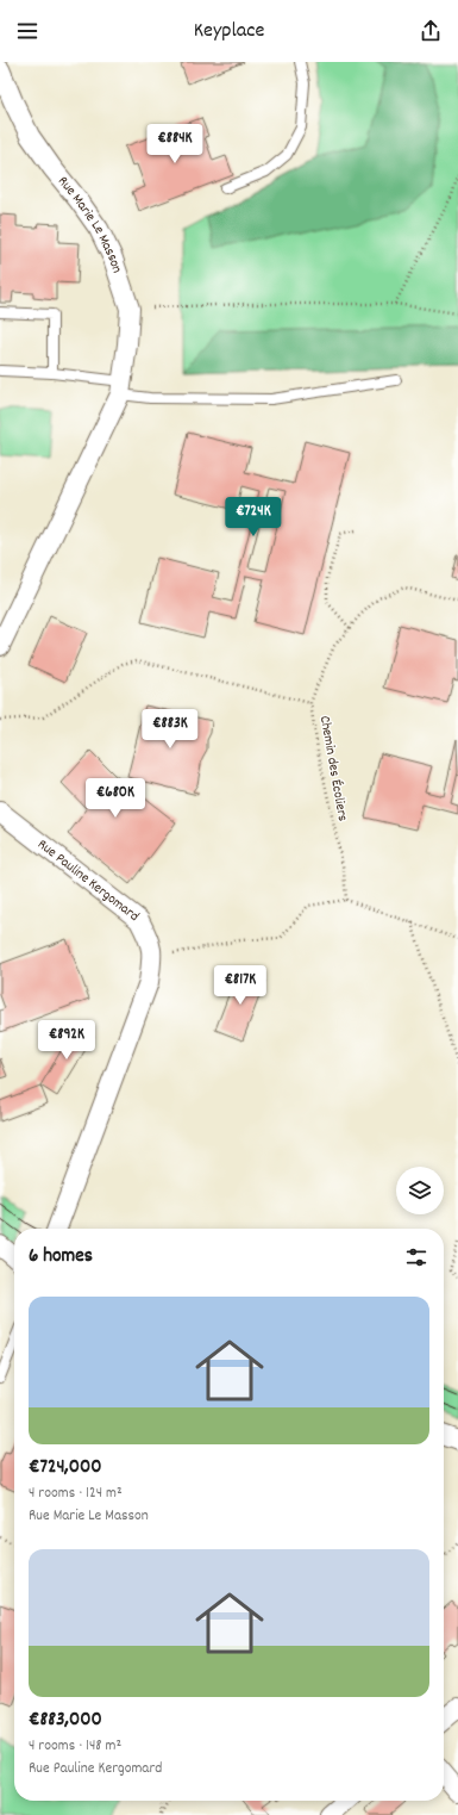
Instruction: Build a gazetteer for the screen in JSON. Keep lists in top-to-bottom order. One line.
{"streets":{"street":["Rue Marie Le Masson","Rue Pauline Kergomard"],"path":["Chemin des Écoliers"]},"page":{"header":"Keyplace","price":["€884K","€724K","€883K","€680K","€817K","€892K"],"heading":"6 homes","list":[{"name":"€724,000","note":"4 rooms · 124 m² · Rue Marie Le Masson"},{"name":"€883,000","note":"4 rooms · 148 m² · Rue Pauline Kergomard"}]}}
